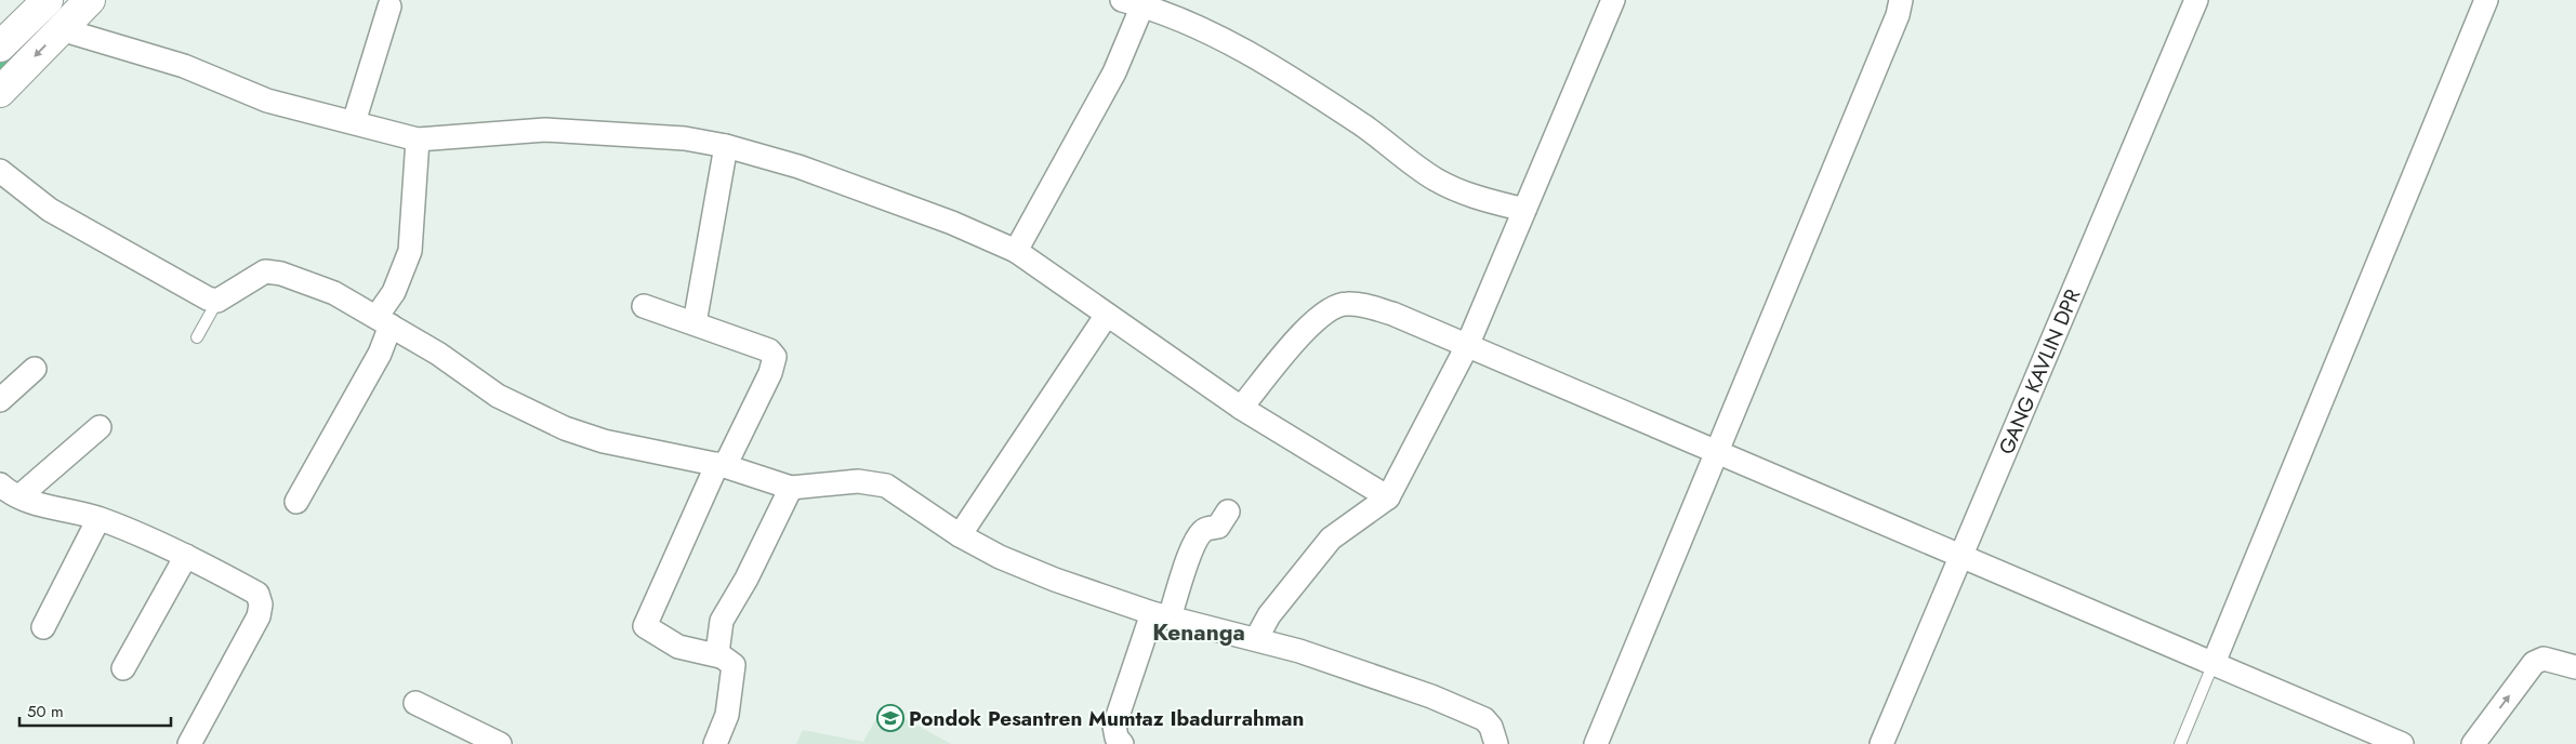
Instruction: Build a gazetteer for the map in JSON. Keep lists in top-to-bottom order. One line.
{"streets":{"street":["GANG KAVLIN DPR"]},"districts":["Kenanga"],"places":{"school or university":["Pondok Pesantren Mumtaz Ibadurrahman"]},"scale_bar":"50 m"}
